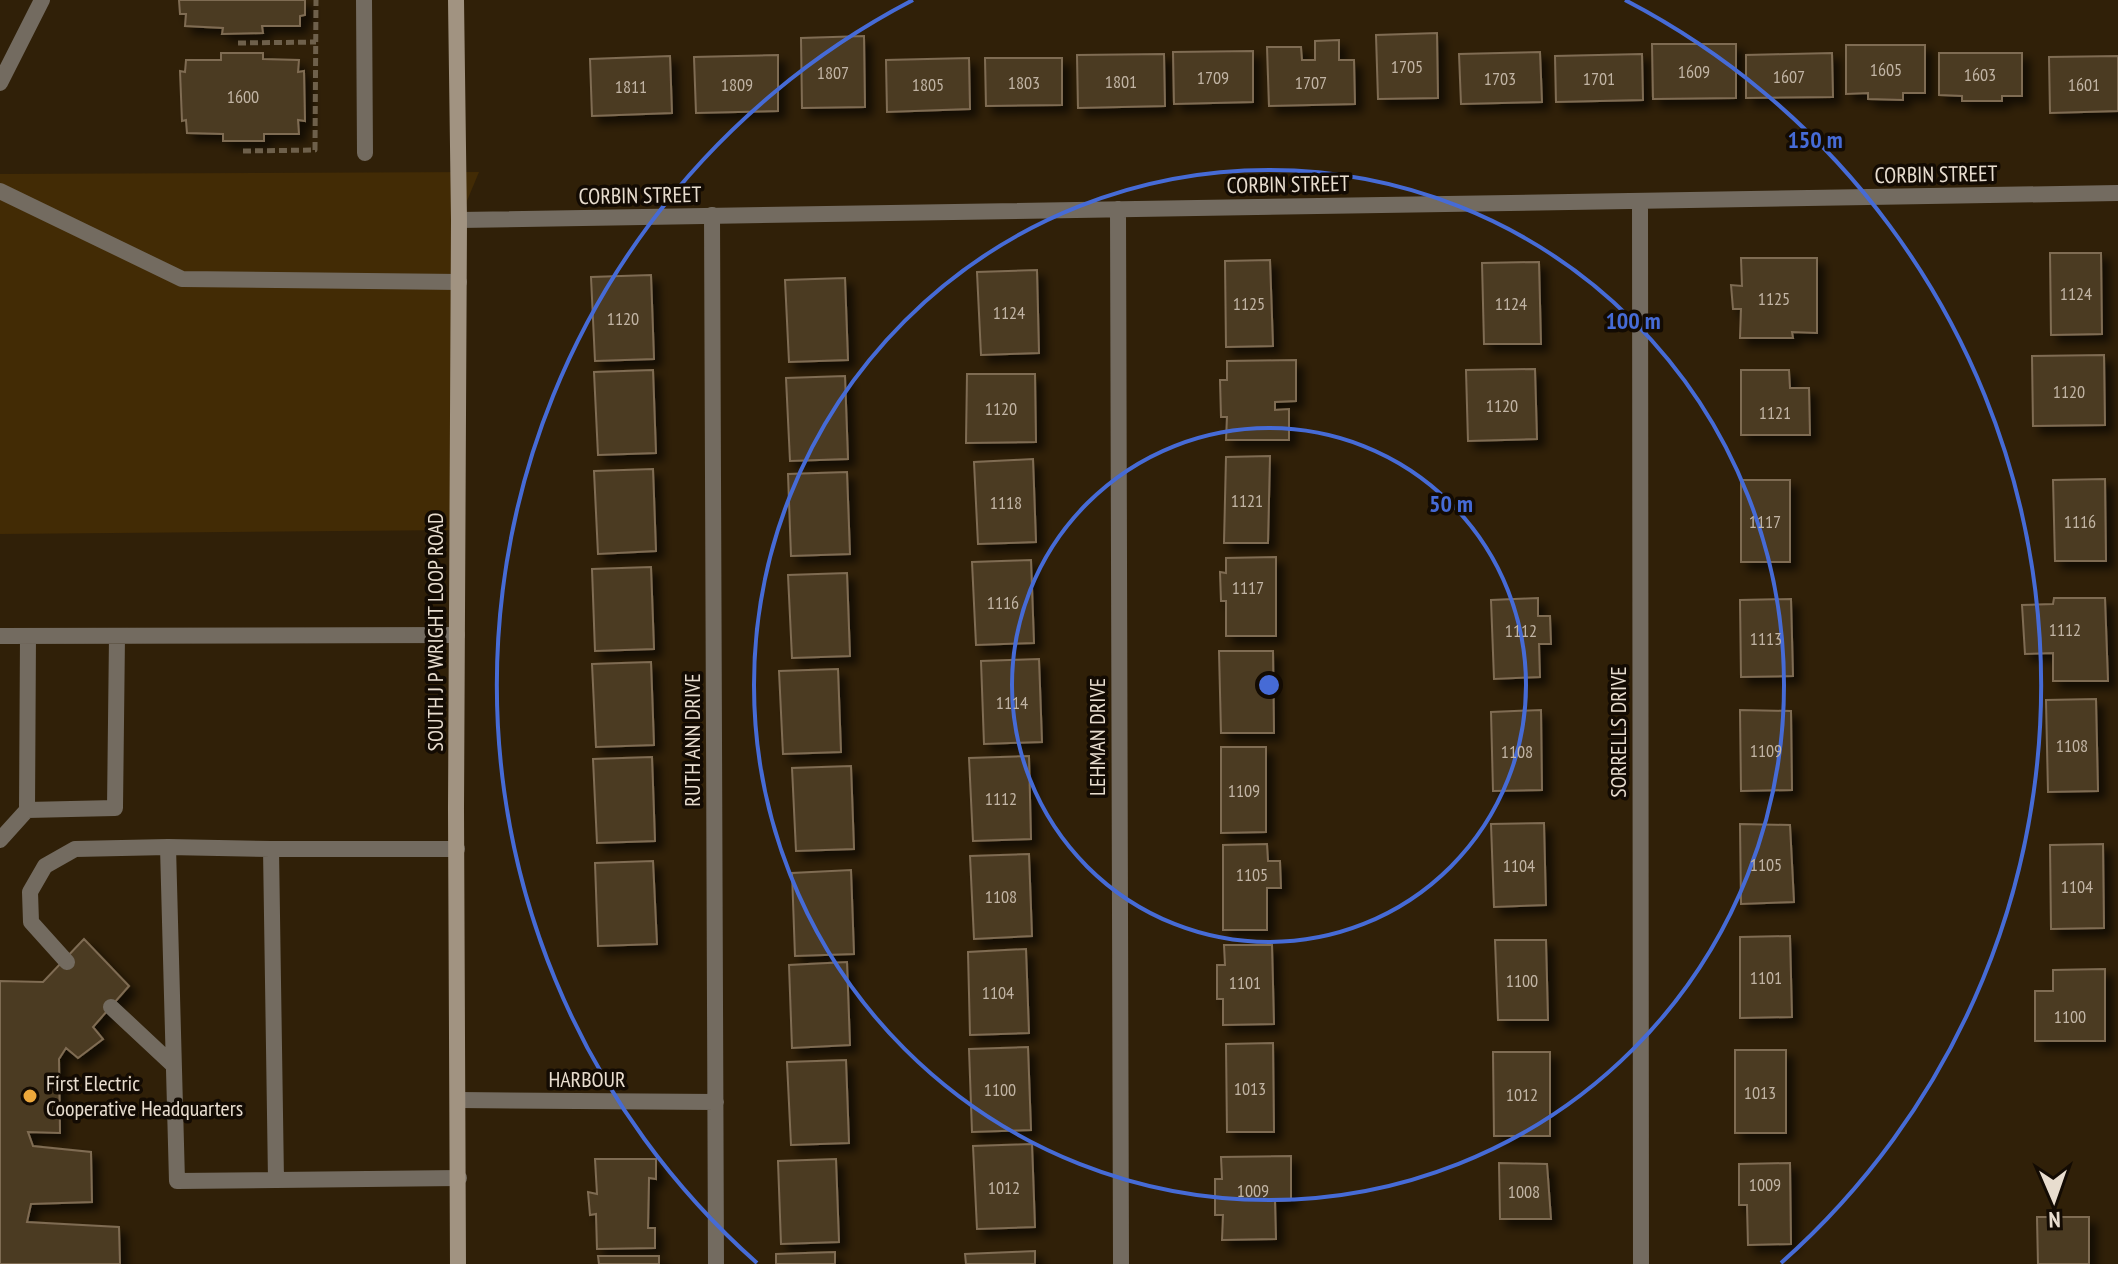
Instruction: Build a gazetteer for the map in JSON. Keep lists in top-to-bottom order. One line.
{"streets":{"main road":["SOUTH J P WRIGHT LOOP ROAD"],"street":["CORBIN STREET","SORRELLS DRIVE","LEHMAN DRIVE","RUTH ANN DRIVE","HARBOUR"]},"crossings":[["CORBIN STREET","SOUTH J P WRIGHT LOOP ROAD"],["CORBIN STREET","SORRELLS DRIVE"],["CORBIN STREET","LEHMAN DRIVE"],["CORBIN STREET","RUTH ANN DRIVE"],["SOUTH J P WRIGHT LOOP ROAD","HARBOUR"],["RUTH ANN DRIVE","HARBOUR"]],"places":["First Electric Cooperative Headquarters"],"house_numbers":["1705","1605","1609","1807","1603","1607","1709","1703","1701","1801","1803","1707","1809","1805","1601","1811","1600","1124","1125","1125","1124","1124","1120","1120","1120","1120","1121","1121","1118","1117","1116","1117","1116","1112","1112","1113","1114","1108","1109","1108","1109","1112","1105","1104","1105","1104","1108","1101","1100","1101","1104","1100","1013","1100","1013","1012","1009","1012","1009","1008"],"north":"bottom","rings":["150 m","100 m","50 m"]}
